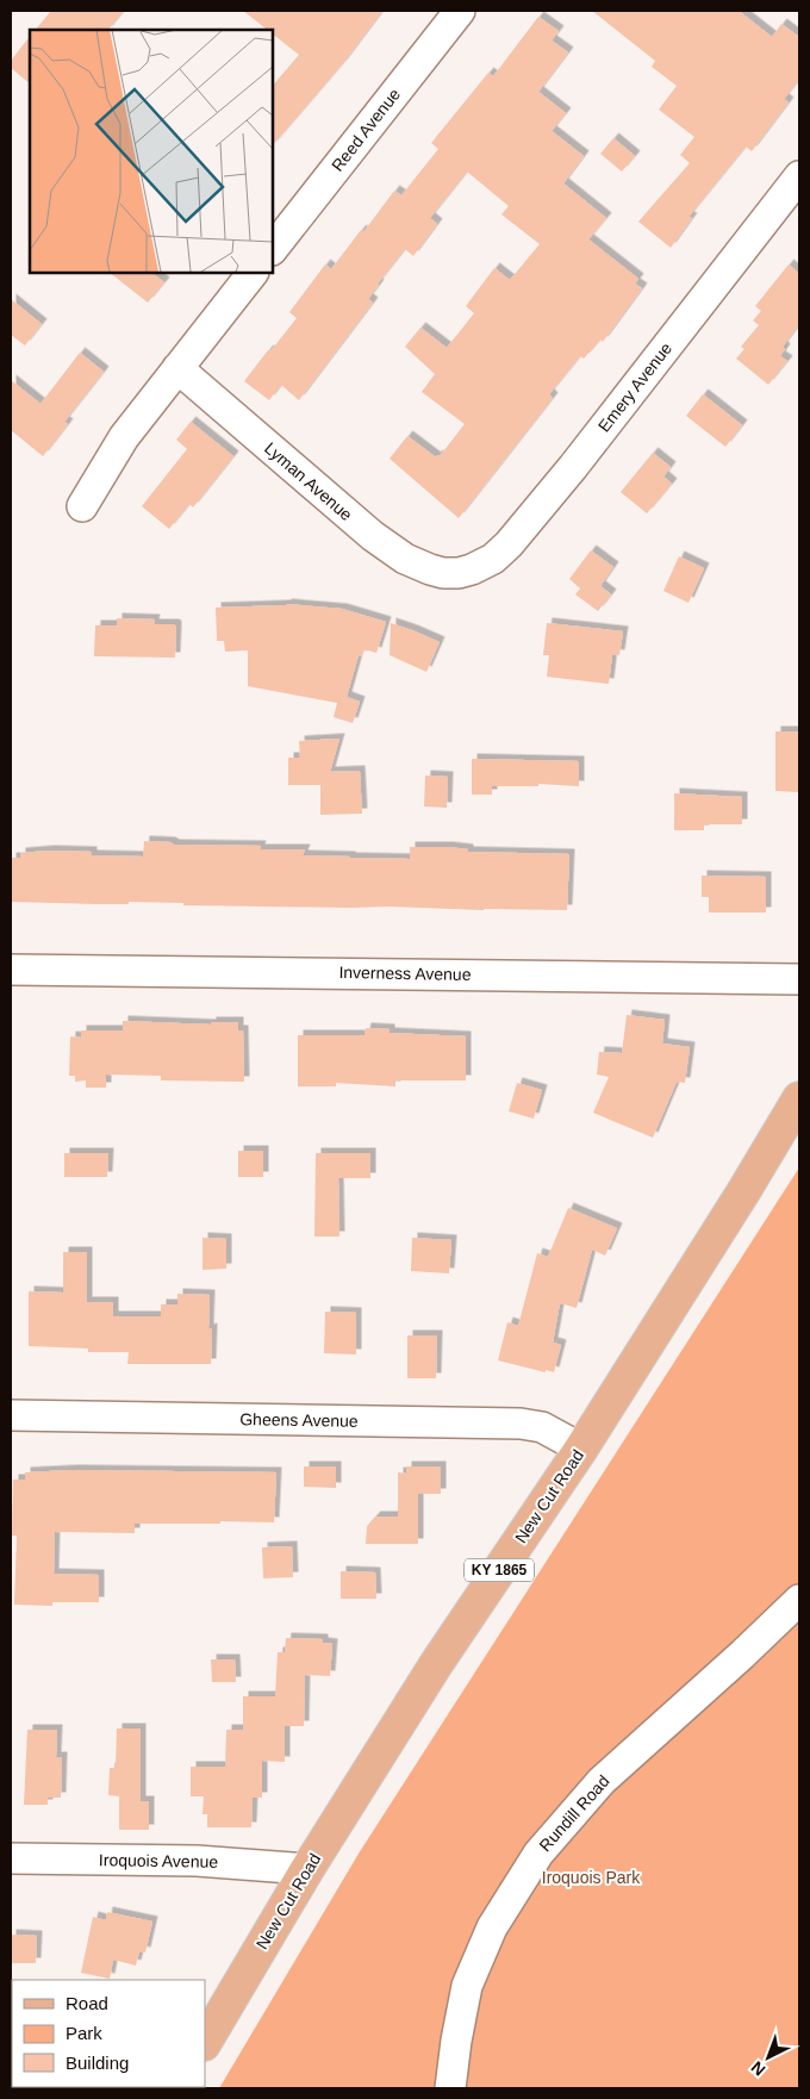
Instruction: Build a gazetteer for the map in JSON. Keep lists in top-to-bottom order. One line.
{"streets":{"main road":["New Cut Road","KY 1865"],"street":["Reed Avenue","Emery Avenue","Lyman Avenue","Inverness Avenue","Gheens Avenue","Rundill Road","Iroquois Avenue"]},"crossings":[["Emery Avenue","Lyman Avenue"],["Gheens Avenue","New Cut Road"],["New Cut Road","Iroquois Avenue"]],"parks":["Iroquois Park"],"legend":["Road","Park","Building"],"north":"bottom left"}
